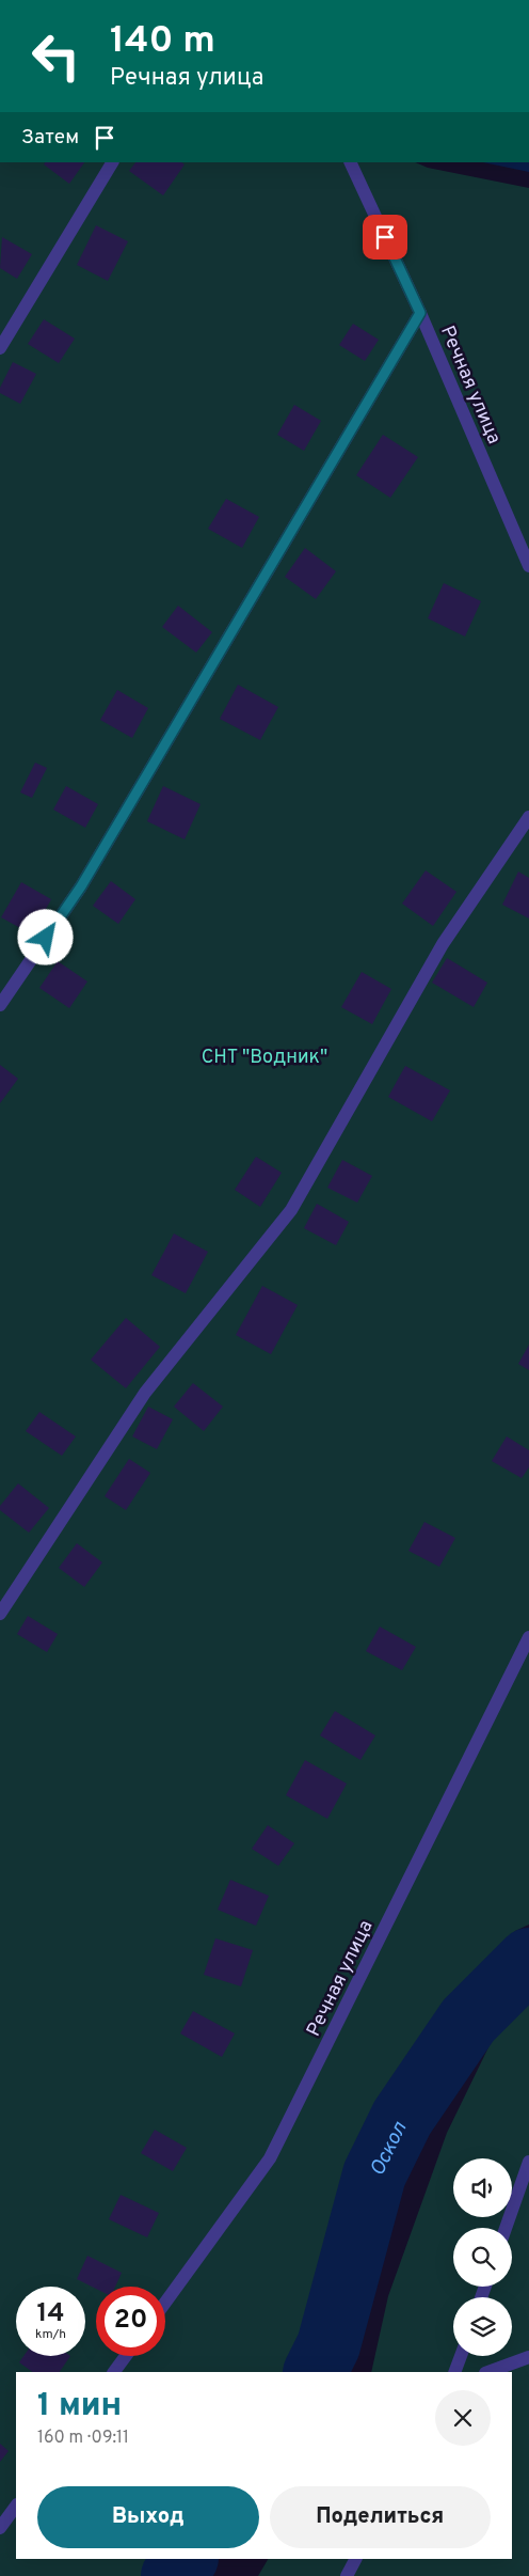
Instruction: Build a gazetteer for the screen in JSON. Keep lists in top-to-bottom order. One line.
{"streets":{"lane":["Речная улица"]},"water":["Оскол"],"parks":["СНТ \"Водник\""],"page":{"turn":["140 m","Речная улица"],"then":"Затем","speed":"14 km/h","limit":"20","heading":["1 мин","160 m · 09:11"],"buttons":["Выход","Поделиться"]}}
